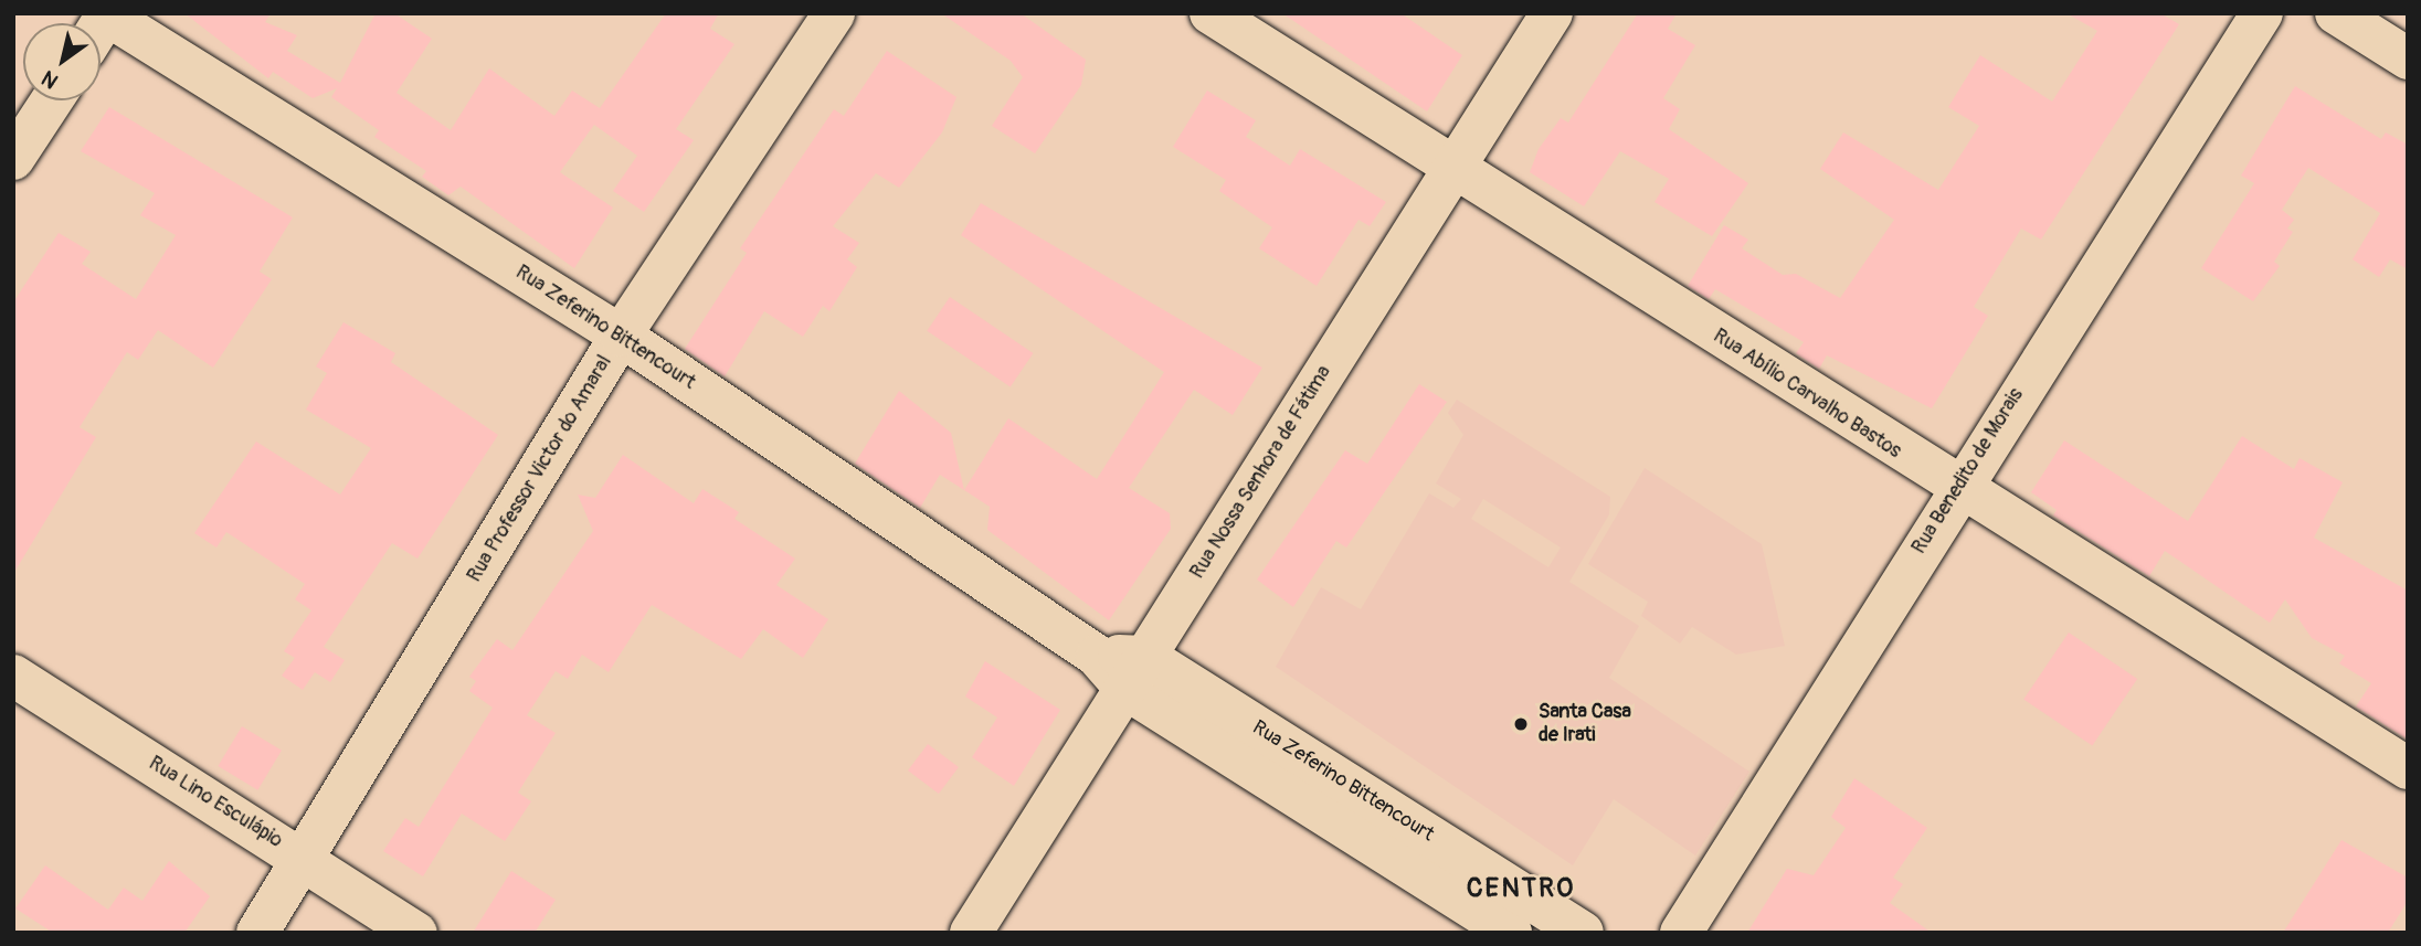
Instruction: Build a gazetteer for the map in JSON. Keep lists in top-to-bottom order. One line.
{"streets":{"street":["Rua Zeferino Bittencourt","Rua Abílio Carvalho Bastos","Rua Professor Victor do Amaral","Rua Benedito de Morais","Rua Nossa Senhora de Fátima","Rua Lino Esculápio"]},"crossings":[["Rua Zeferino Bittencourt","Rua Professor Victor do Amaral"],["Rua Zeferino Bittencourt","Rua Nossa Senhora de Fátima"],["Rua Abílio Carvalho Bastos","Rua Benedito de Morais"],["Rua Abílio Carvalho Bastos","Rua Nossa Senhora de Fátima"],["Rua Professor Victor do Amaral","Rua Lino Esculápio"]],"districts":["CENTRO"],"places":["Santa Casa de Irati"],"north":"bottom left"}
